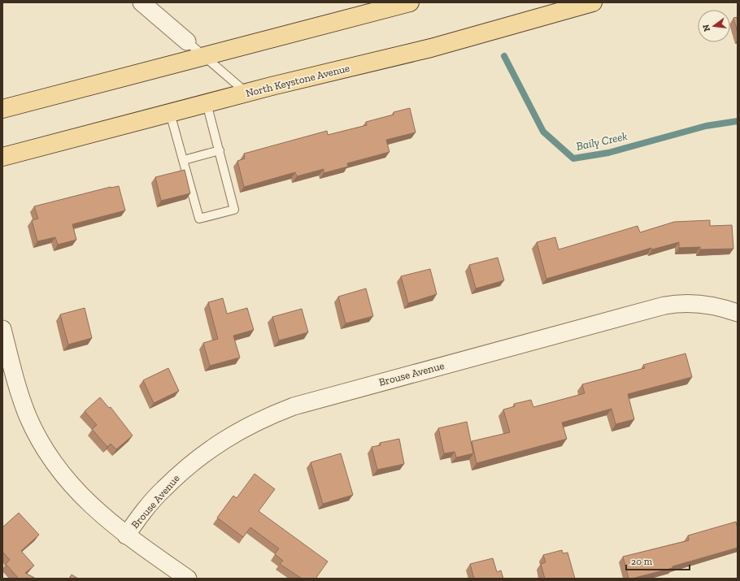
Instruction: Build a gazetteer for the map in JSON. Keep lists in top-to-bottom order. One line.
{"streets":{"main road":["North Keystone Avenue"],"street":["Brouse Avenue"]},"water":["Baily Creek"],"scale_bar":"20 m","north":"left"}
